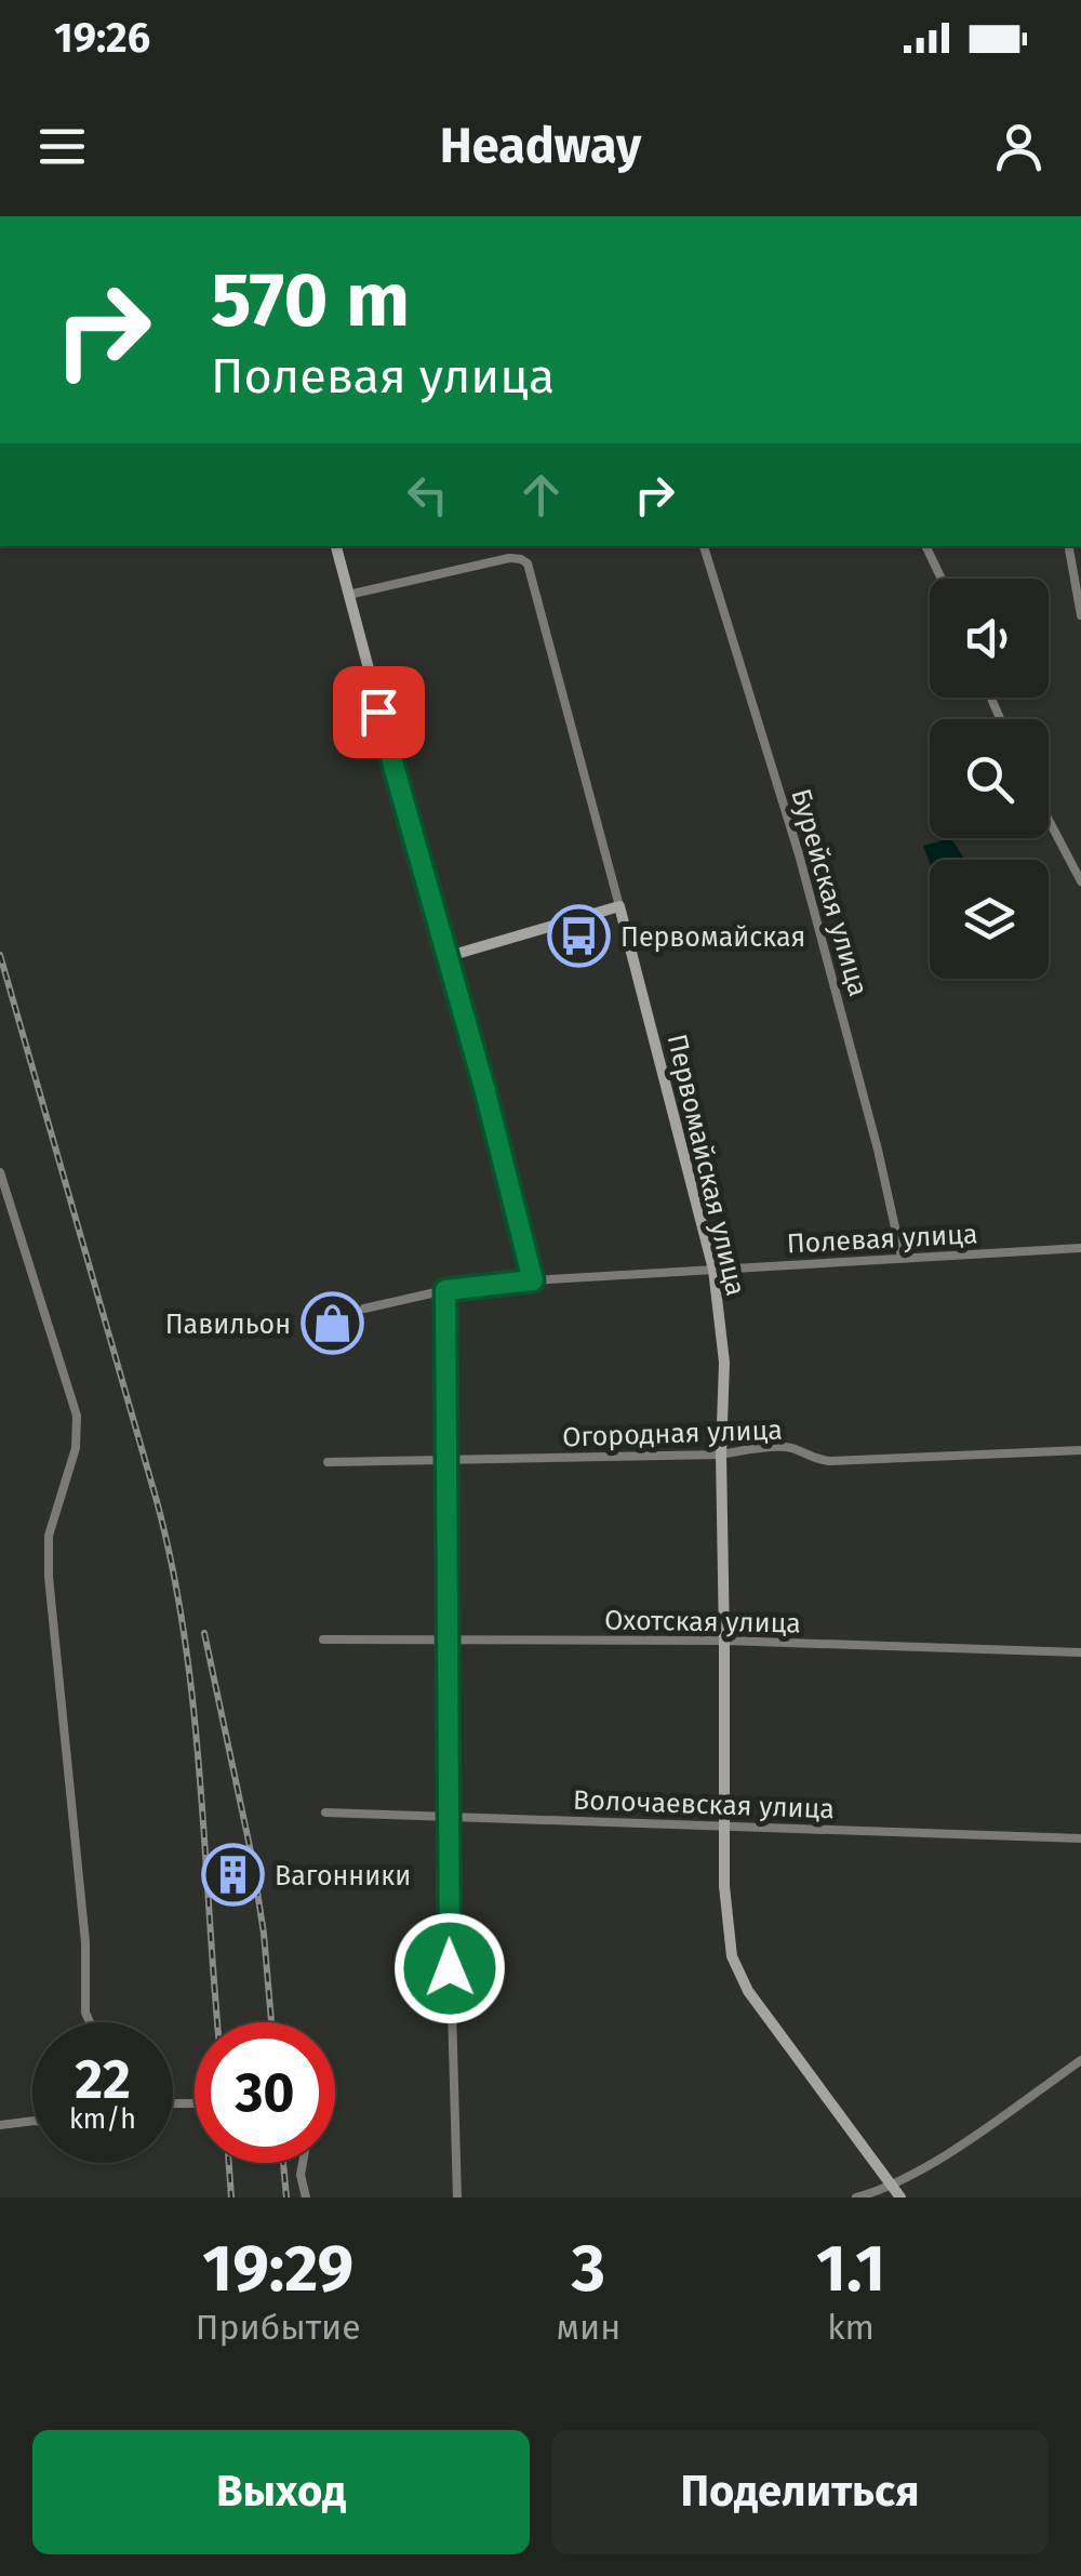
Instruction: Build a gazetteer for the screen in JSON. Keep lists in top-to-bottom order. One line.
{"streets":{"main road":["Первомайская улица"],"street":["Бурейская улица","Полевая улица","Огородная улица","Охотская улица","Волочаевская улица"]},"crossings":[["Бурейская улица","Полевая улица"],["Первомайская улица","Полевая улица"],["Первомайская улица","Огородная улица"],["Первомайская улица","Охотская улица"],["Первомайская улица","Волочаевская улица"]],"places":{"bus stop":["Первомайская"],"shop":["Павильон"],"building":["Вагонники"]},"page":{"status":"19:26","header":"Headway","turn":["570 m","Полевая улица"],"speed":"22 km/h","limit":"30","eta":["19:29","Прибытие","3","мин","1.1","km"],"buttons":["Выход","Поделиться"]}}
